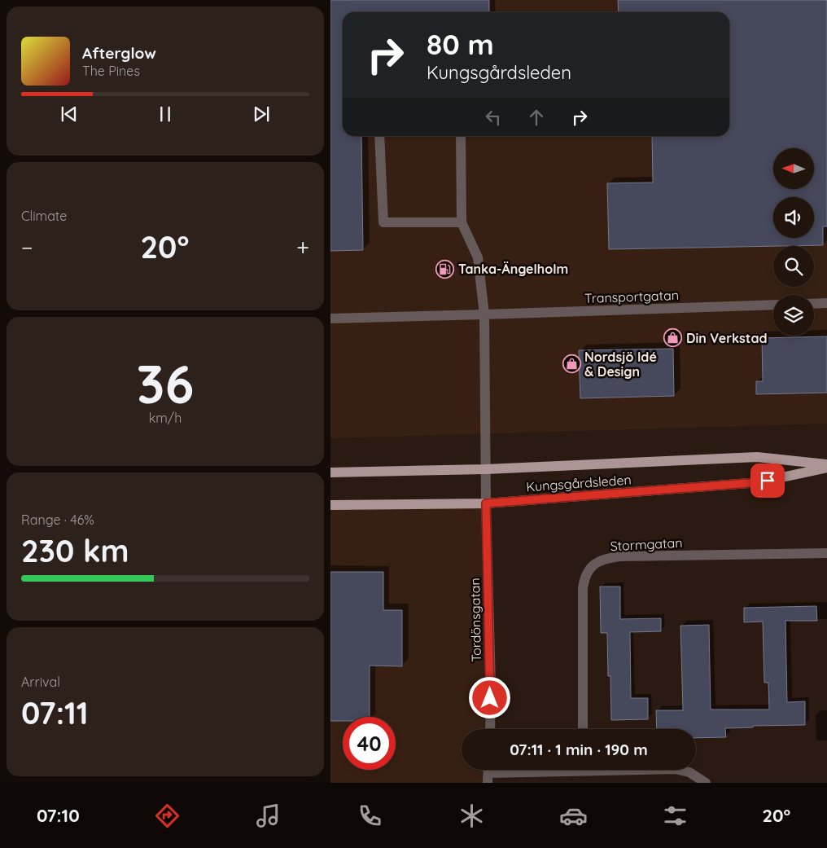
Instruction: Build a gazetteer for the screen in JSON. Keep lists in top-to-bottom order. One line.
{"streets":{"main road":["Kungsgårdsleden"],"street":["Transportgatan","Stormgatan","Tordönsgatan"]},"crossings":[["Kungsgårdsleden","Tordönsgatan"]],"places":{"fuel station":["Tanka-Ängelholm"],"shop":["Din Verkstad","Nordsjö Idé & Design"]},"north":"left","page":{"turn":["80 m","Kungsgårdsleden"],"song":["Afterglow","The Pines"],"tile":["Climate",["36","km/h"],["Range · 46%","230 km"],["Arrival","07:11"]],"heat":["−","20°","+"],"limit":"40","trip":"07:11 · 1 min · 190 m","tabs":["07:10","20°"]}}
